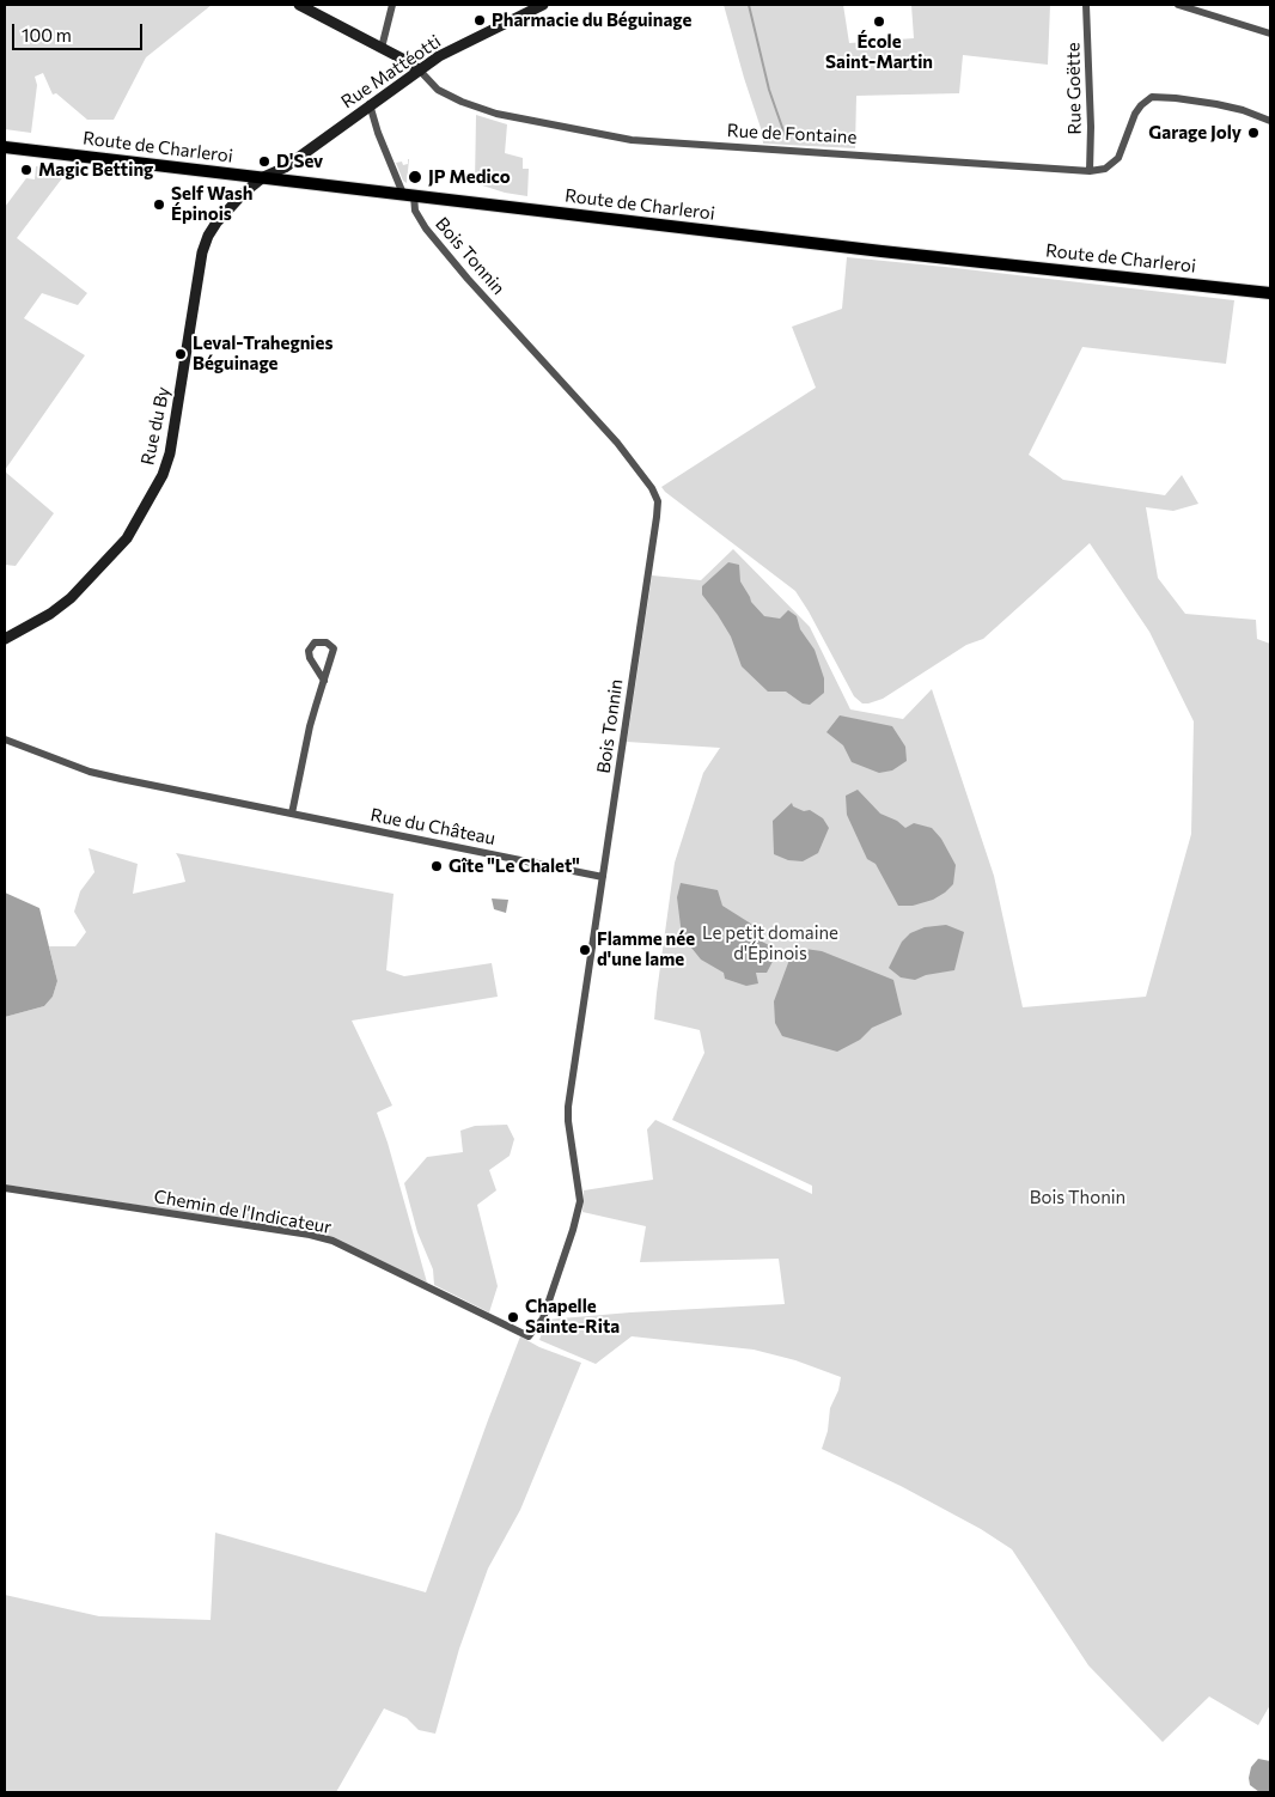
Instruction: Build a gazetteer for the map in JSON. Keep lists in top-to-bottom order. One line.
{"streets":{"main road":["Route de Charleroi"],"street":["Rue Mattéotti","Rue Goëtte","Rue de Fontaine","Bois Tonnin","Rue du By","Rue du Château","Chemin de l'Indicateur"]},"crossings":[["Rue Mattéotti","Rue de Fontaine"],["Rue Mattéotti","Route de Charleroi"],["Rue Mattéotti","Bois Tonnin"],["Rue Mattéotti","Rue du By"],["Rue Goëtte","Rue de Fontaine"],["Route de Charleroi","Bois Tonnin"],["Route de Charleroi","Rue du By"],["Bois Tonnin","Rue du Château"],["Bois Tonnin","Chemin de l'Indicateur"]],"parks":["Le petit domaine d'Épinois","Bois Thonin"],"places":["Pharmacie du Béguinage","École Saint-Martin","Garage Joly","D'Sev","Magic Betting","JP Medico","Self Wash Épinois","Leval-Trahegnies Béguinage","Gîte \"Le Chalet\"","Flamme née d'une lame","Chapelle Sainte-Rita"],"scale_bar":"100 m"}
